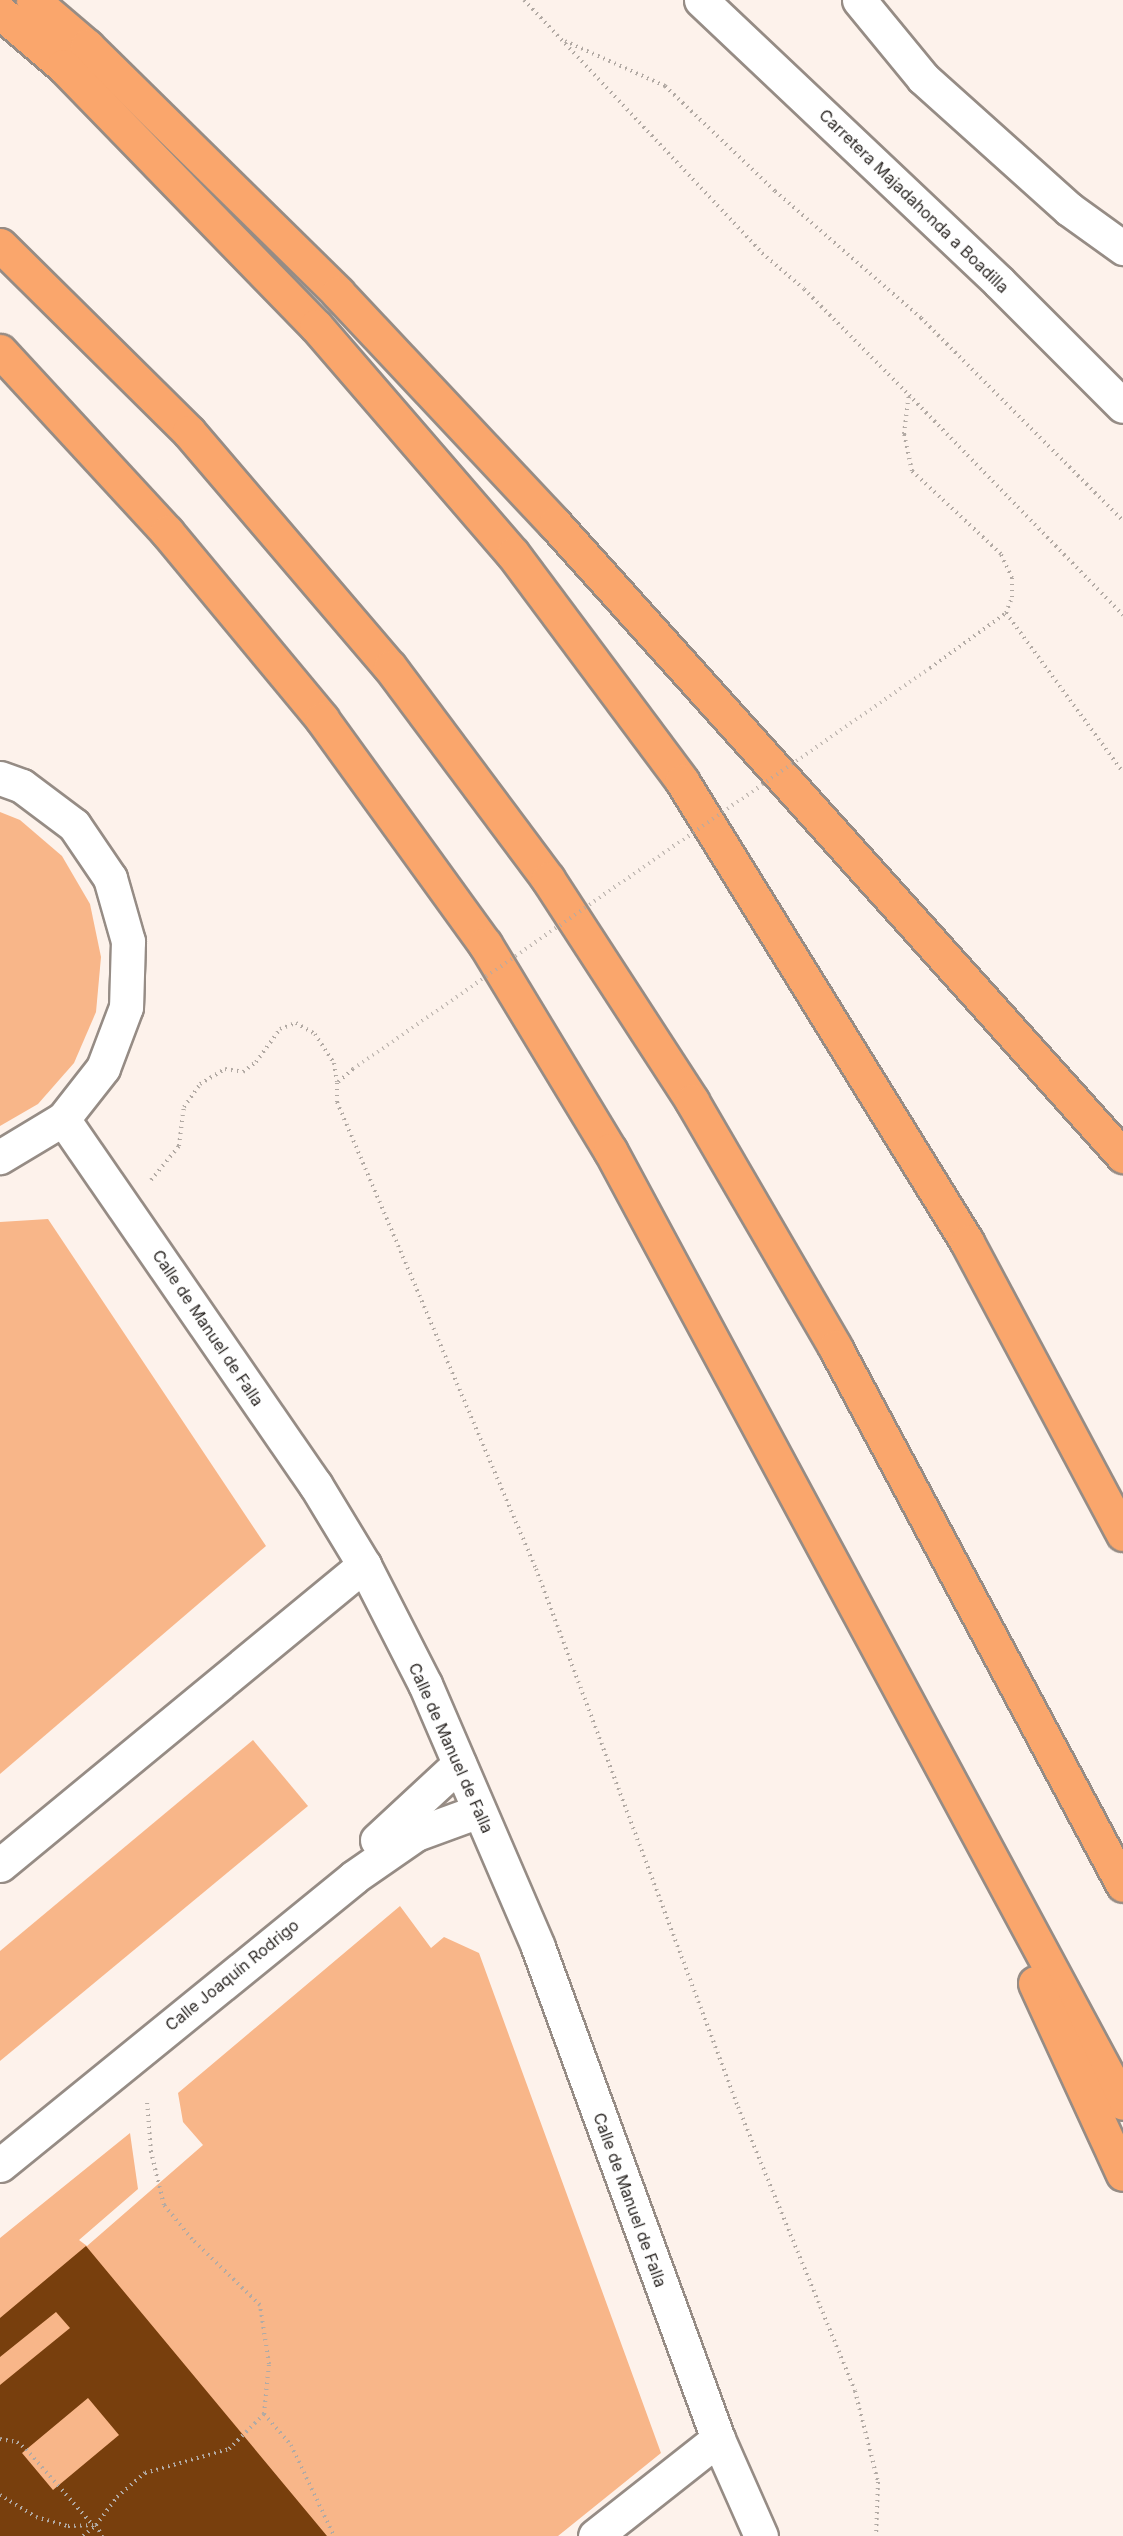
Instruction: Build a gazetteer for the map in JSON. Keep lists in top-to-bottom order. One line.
{"streets":{"street":["Carretera Majadahonda a Boadilla","Calle de Manuel de Falla","Calle Joaquín Rodrigo"]},"crossings":[["Calle de Manuel de Falla","Calle Joaquín Rodrigo"]]}
